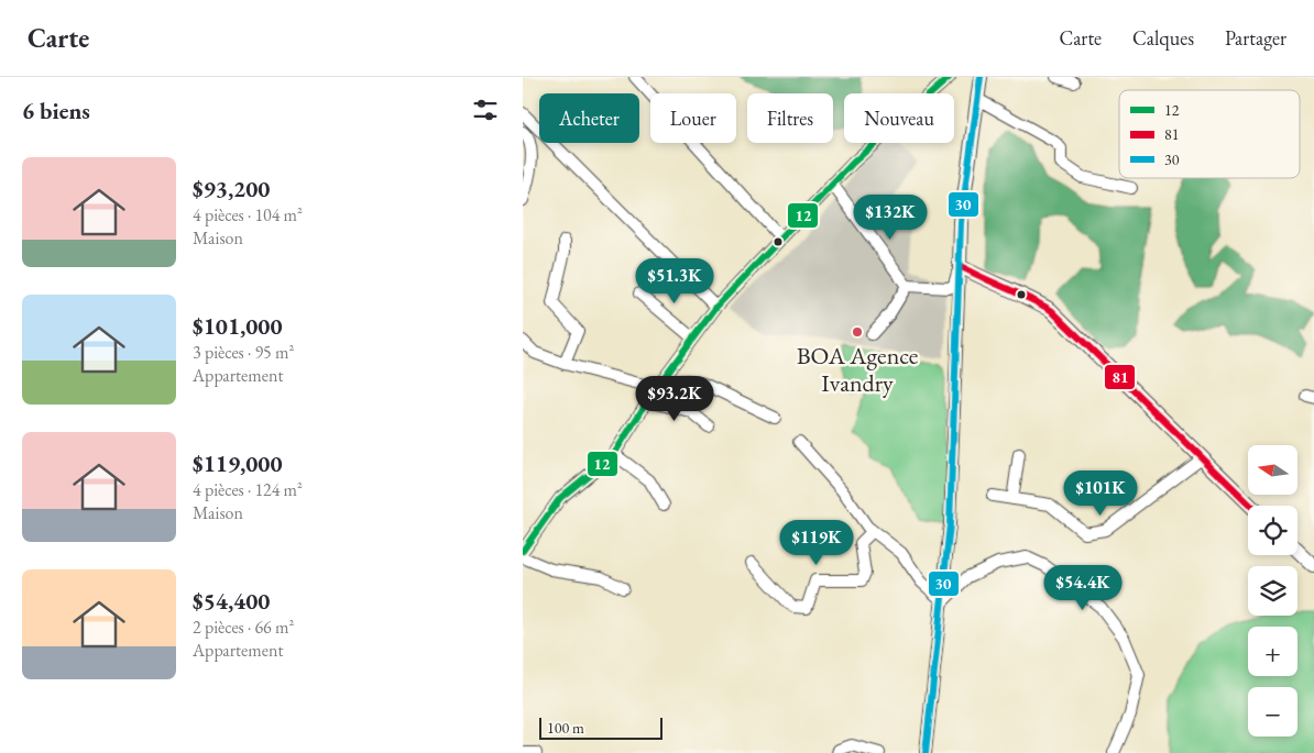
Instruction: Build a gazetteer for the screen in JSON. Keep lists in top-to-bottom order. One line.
{"places":["BOA Agence Ivandry"],"lines":["transit line 12","transit line 30","transit line 81"],"legend":["12","81","30"],"scale_bar":"100 m","north":"left","page":{"header":"Carte","nav":["Carte","Calques","Partager"],"heading":"6 biens","chip":["Acheter","Louer","Filtres","Nouveau"],"list":[{"name":"$93,200","note":"4 pièces · 104 m² · Maison"},{"name":"$101,000","note":"3 pièces · 95 m² · Appartement"},{"name":"$119,000","note":"4 pièces · 124 m² · Maison"},{"name":"$54,400","note":"2 pièces · 66 m² · Appartement"}],"price":["$132K","$51.3K","$93.2K","$101K","$119K","$54.4K"],"map_buttons":["+","−"],"scale":"100 m"}}
